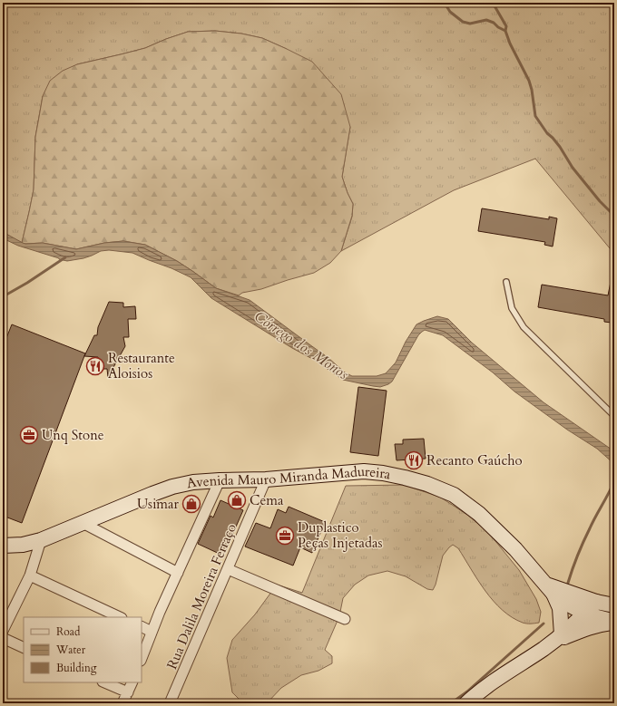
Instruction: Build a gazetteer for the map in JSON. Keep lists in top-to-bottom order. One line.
{"streets":{"main road":["Avenida Mauro Miranda Madureira"],"street":["Rua Dalila Moreira Ferraço"]},"crossings":[["Avenida Mauro Miranda Madureira","Rua Dalila Moreira Ferraço"]],"water":["Córrego dos Monos"],"places":{"restaurant":["Restaurante Aloisios","Recanto Gaúcho"],"office":["Unq Stone","Duplastico Peças Injetadas"],"shop":["Cema","Usimar"]},"legend":["Road","Water","Building"]}
